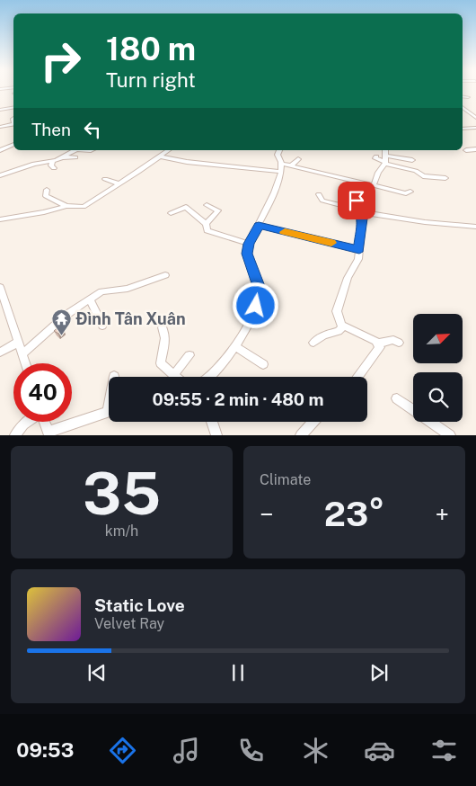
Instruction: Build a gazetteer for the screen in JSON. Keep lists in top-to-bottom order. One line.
{"places":{"temple":["Đình Tân Xuân"]},"north":"top right","page":{"turn":["180 m","Turn right"],"then":"Then","limit":"40","trip":"09:55 · 2 min · 480 m","tile":[["35","km/h"],"Climate"],"heat":["−","23°","+"],"song":["Static Love","Velvet Ray"],"tabs":"09:53"}}
